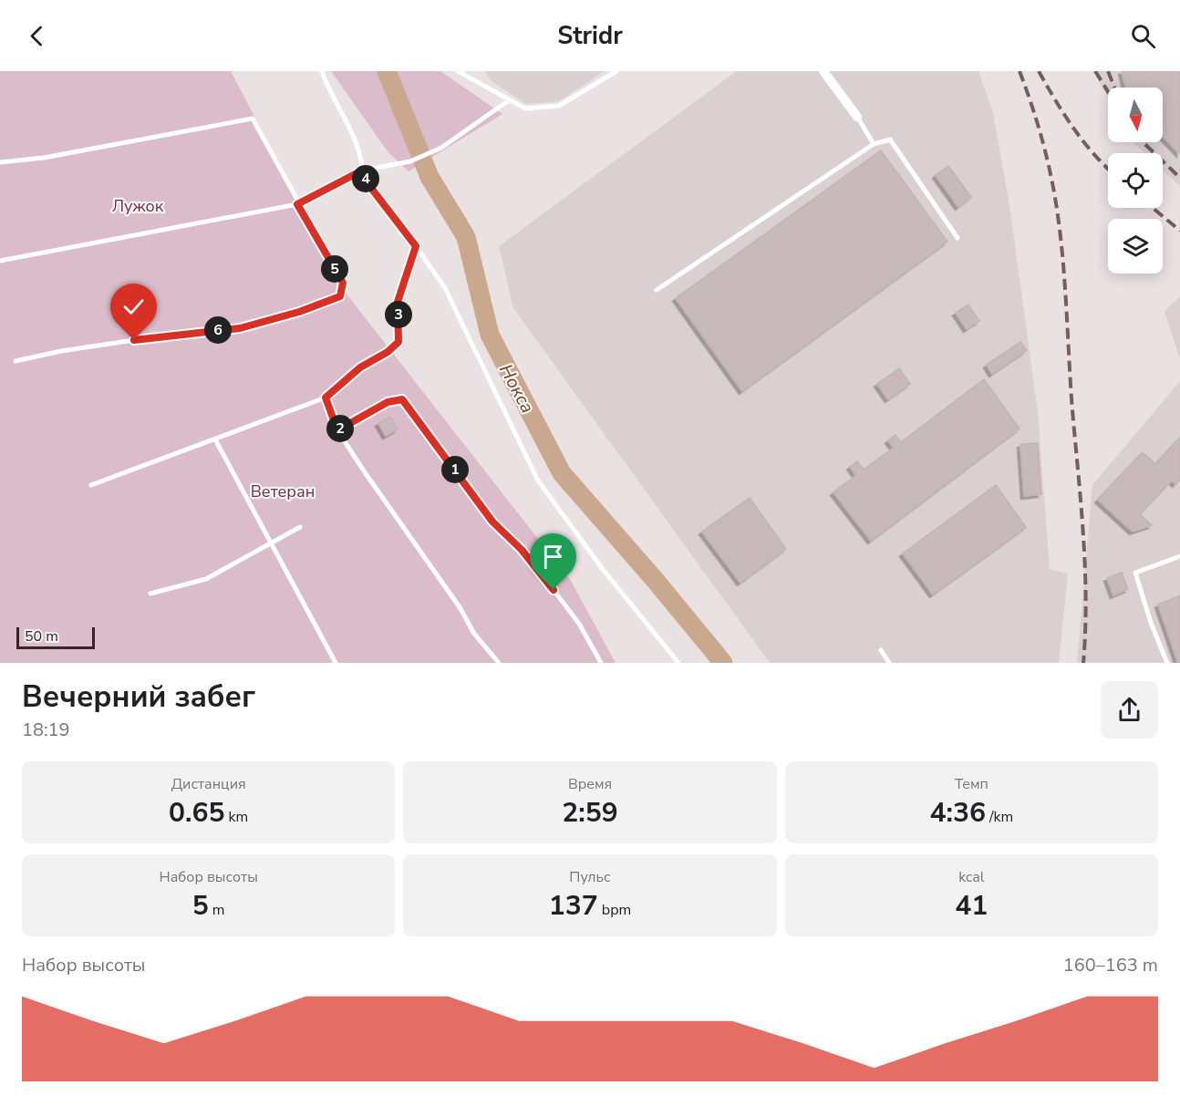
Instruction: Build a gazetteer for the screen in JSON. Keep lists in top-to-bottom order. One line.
{"water":["Нокса"],"parks":["Лужок","Ветеран"],"scale_bar":"50 m","north":"bottom","page":{"header":"Stridr","pins":["4","5","3","6","2","1"],"scale":"50 m","heading":["Вечерний забег","18:19"],"stats":[["Дистанция","0.65 km"],["Время","2:59"],["Темп","4:36 /km"],["Набор высоты","5 m"],["Пульс","137 bpm"],["kcal","41"]],"chart":["Набор высоты","160–163 m"]}}
